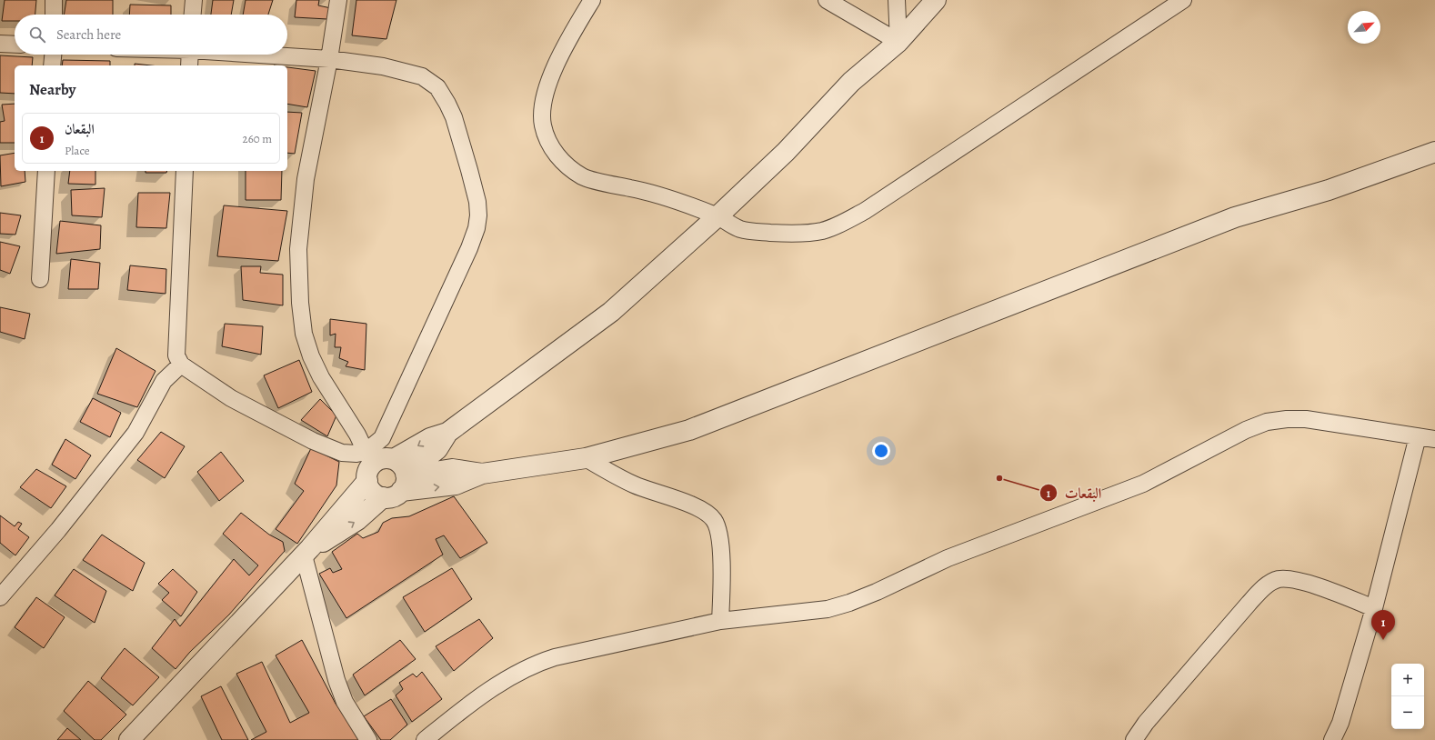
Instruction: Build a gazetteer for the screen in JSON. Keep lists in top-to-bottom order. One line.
{"places":["البقعات"],"north":"top right","page":{"search":"Search here","heading":"Nearby","list":[{"mark":"1","name":"البقعان","note":"Place","value":"260 m"}],"pins":"1","map_buttons":["+","−"]}}
